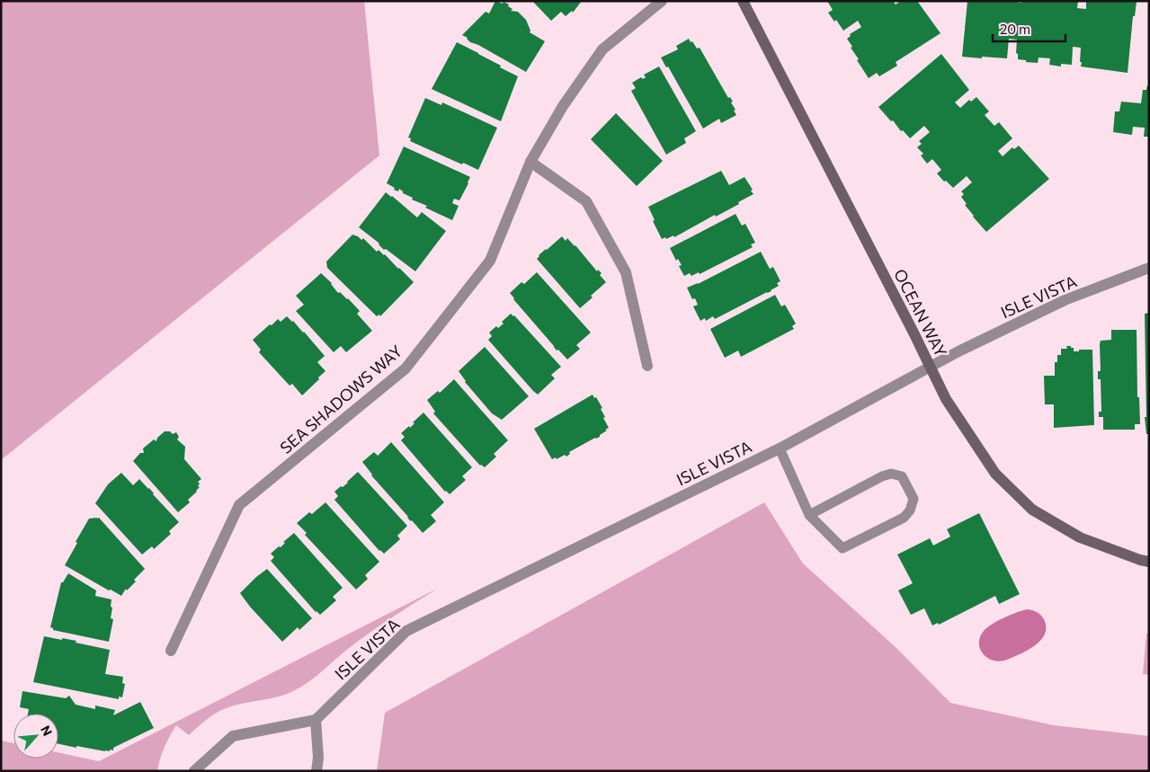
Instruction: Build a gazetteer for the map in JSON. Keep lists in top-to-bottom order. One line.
{"streets":{"street":["ISLE VISTA","OCEAN WAY","SEA SHADOWS WAY"]},"crossings":[["ISLE VISTA","OCEAN WAY"]],"scale_bar":"20 m","north":"top right"}
